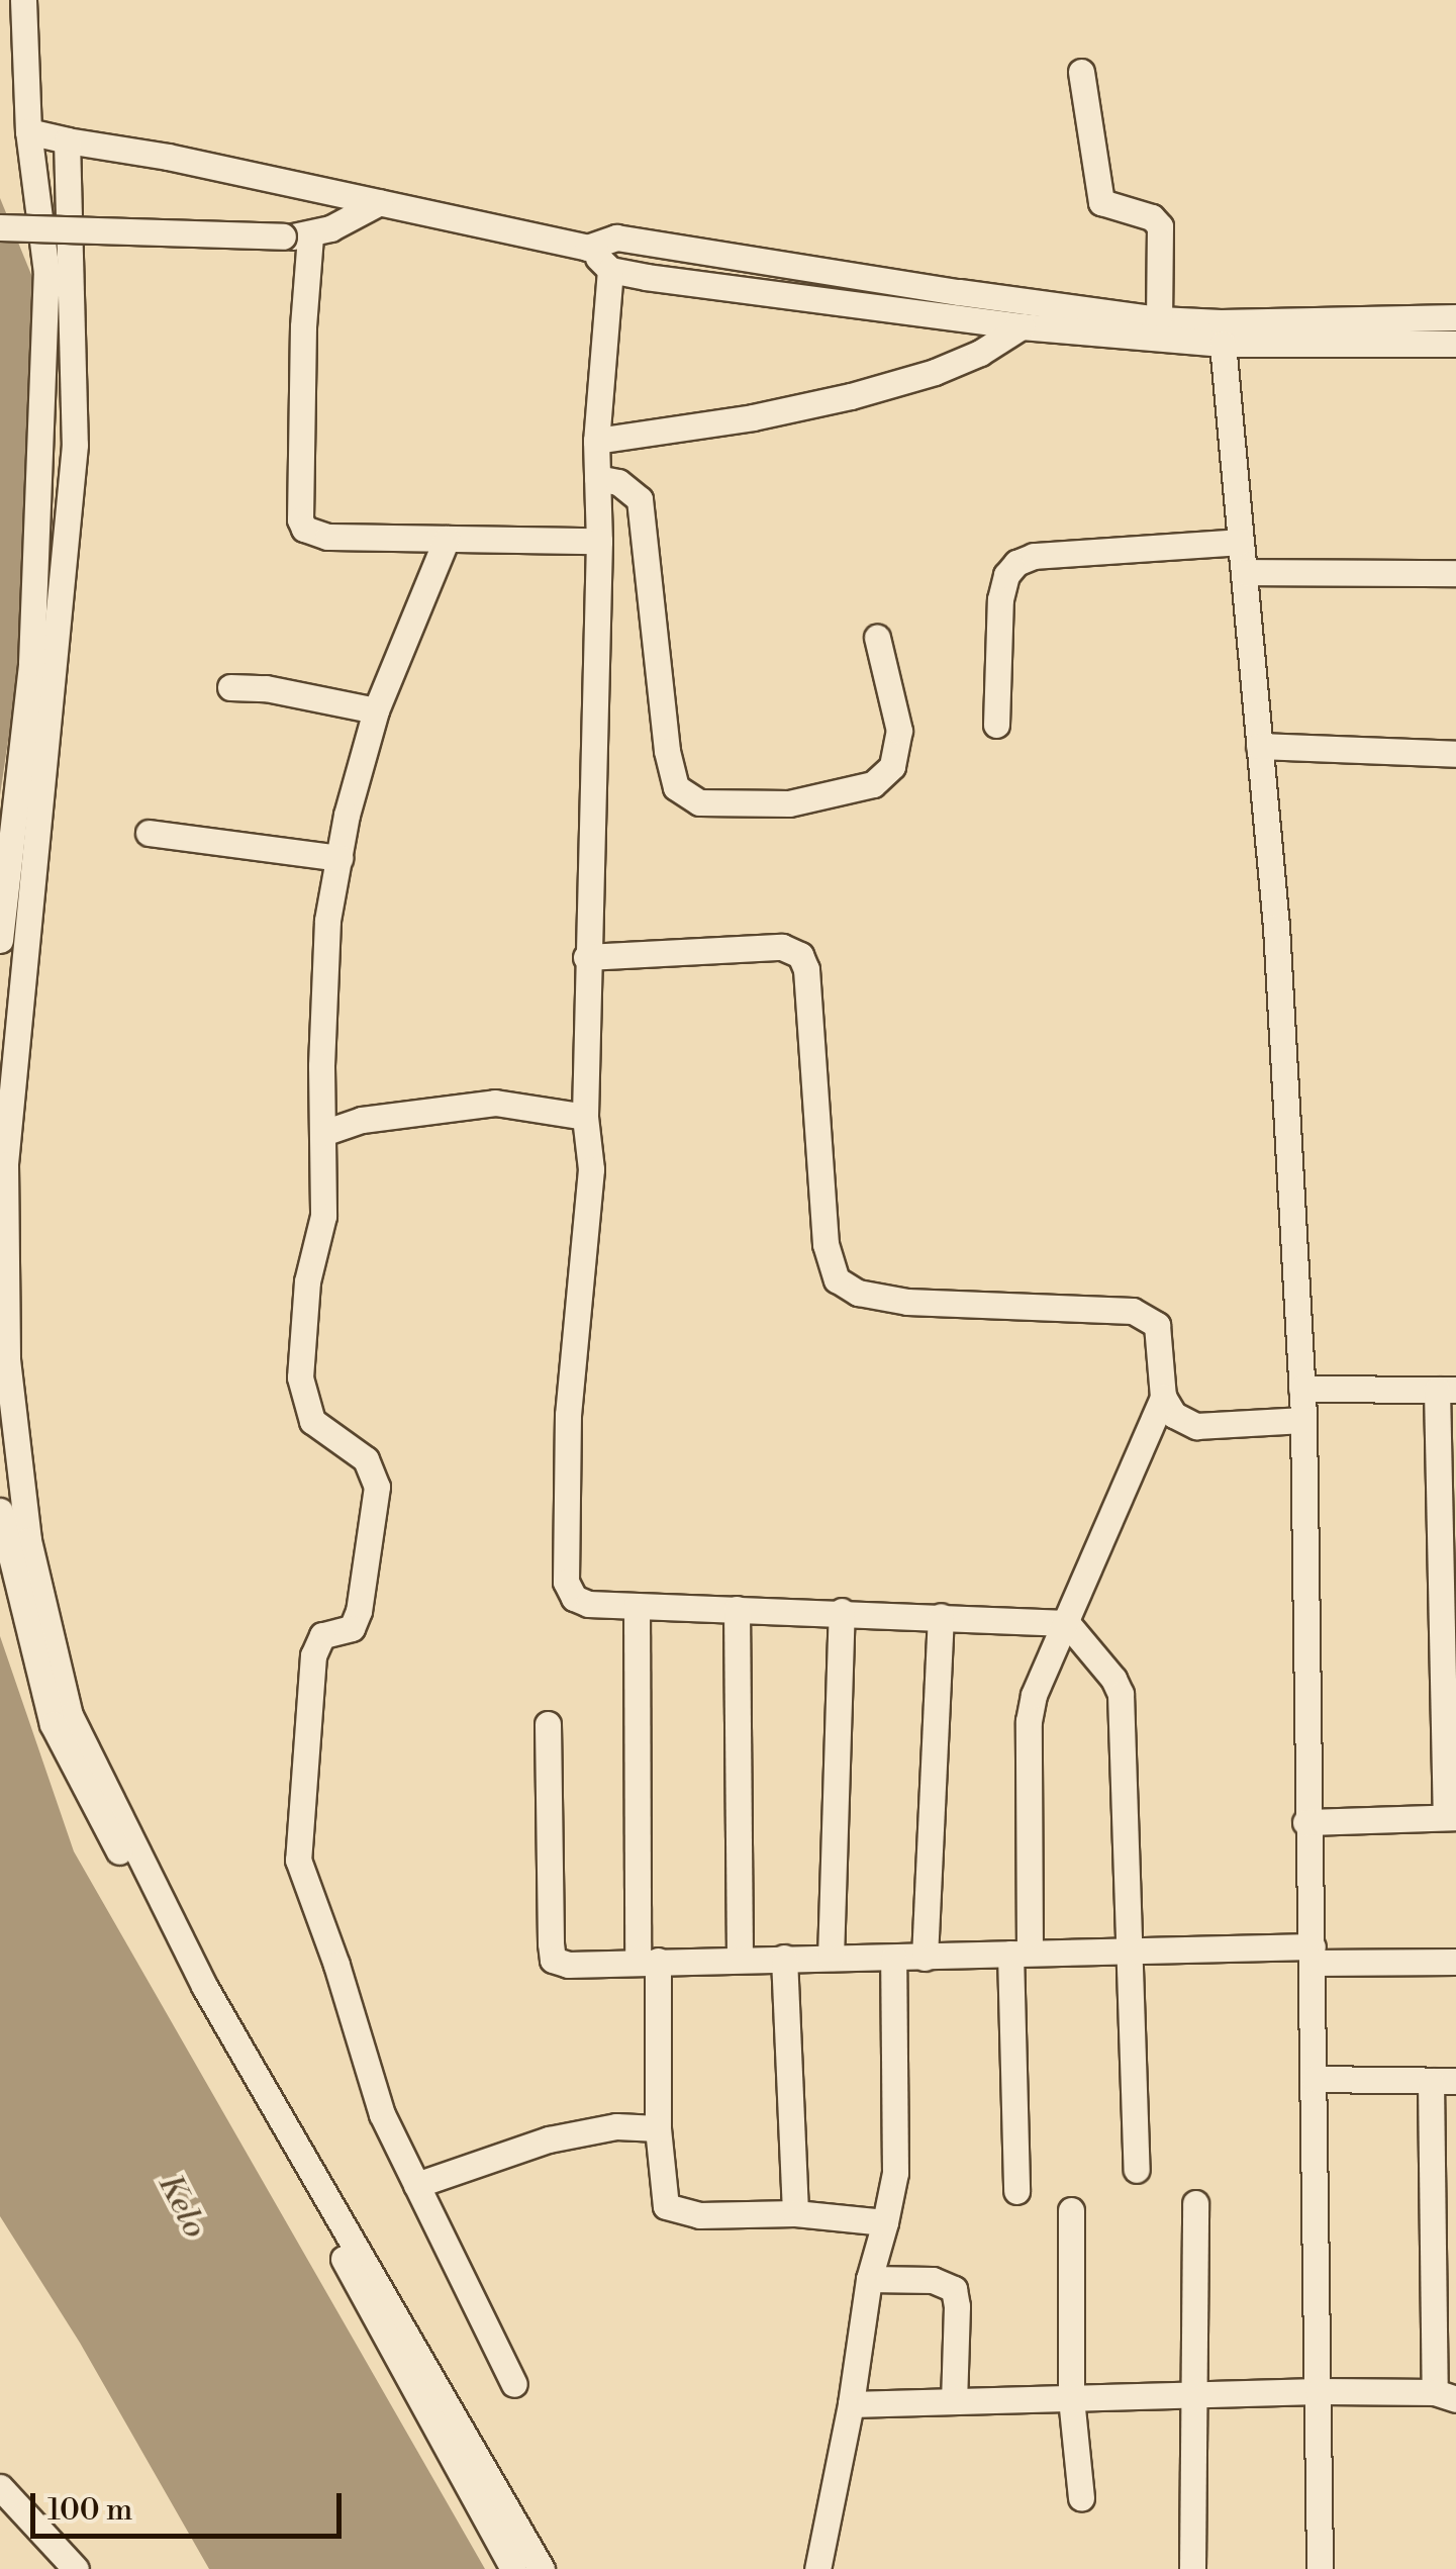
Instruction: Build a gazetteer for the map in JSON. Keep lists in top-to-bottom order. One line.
{"water":["Kelo"],"scale_bar":"100 m"}
